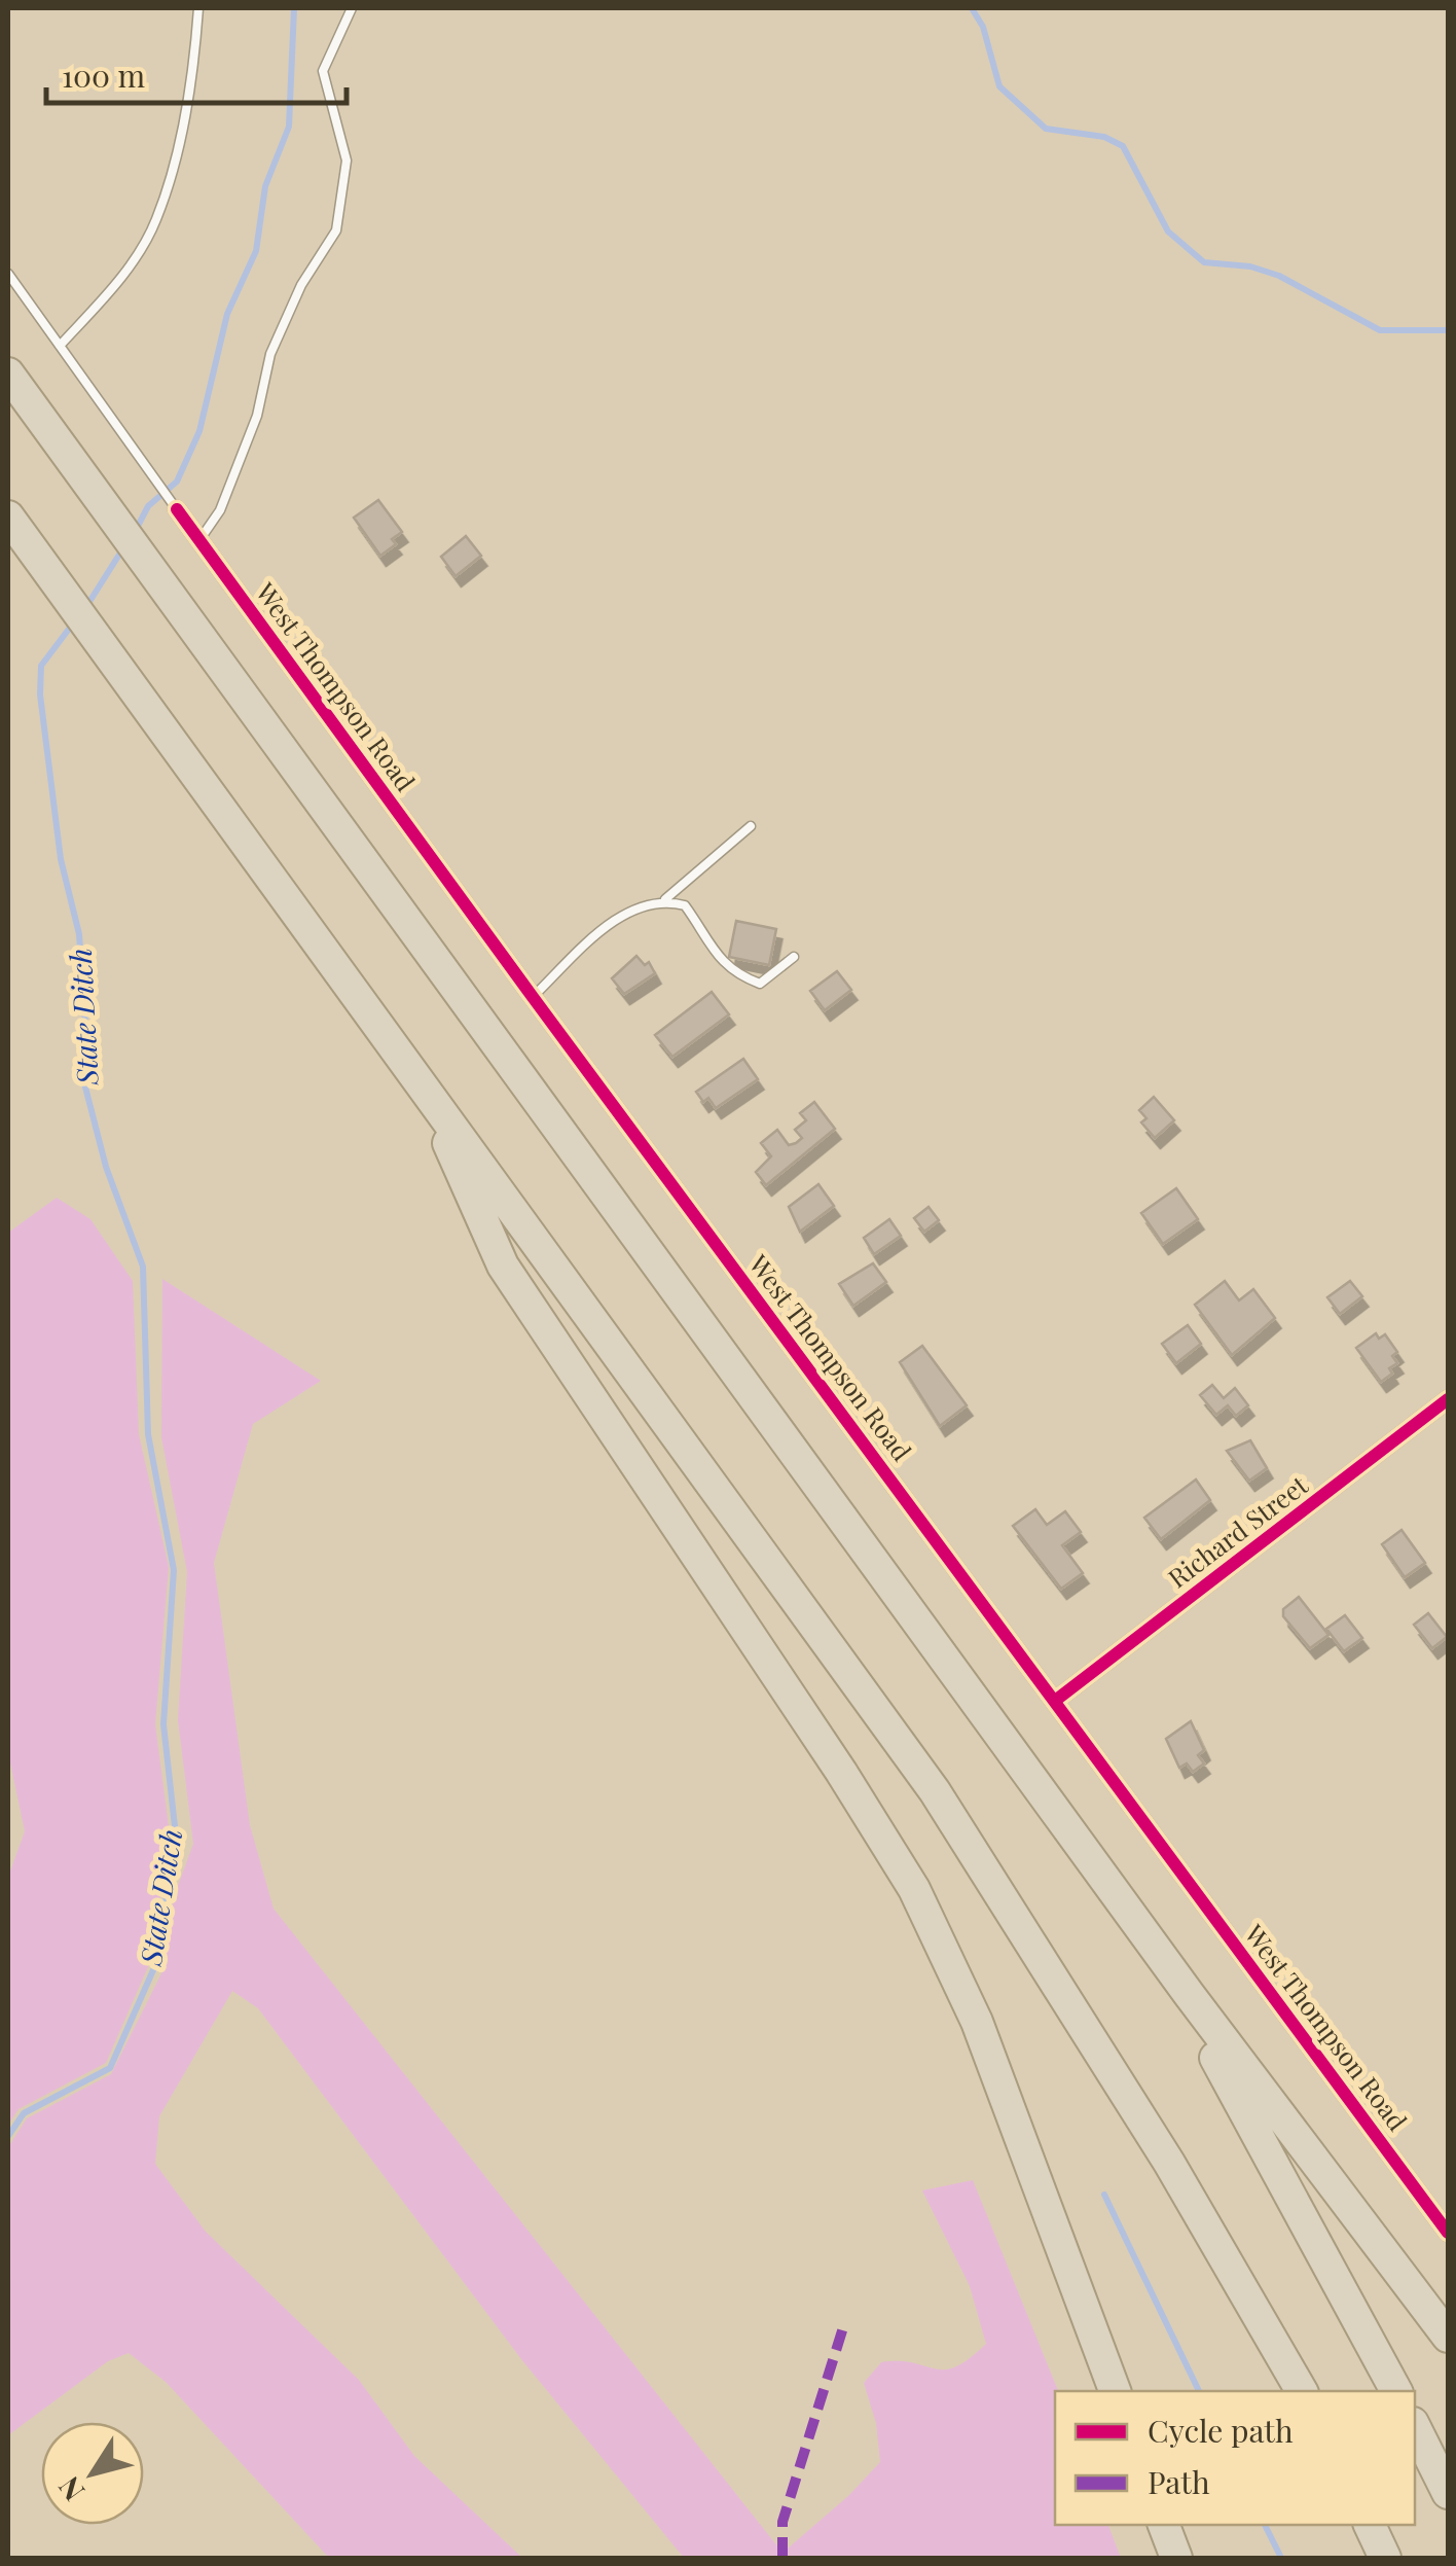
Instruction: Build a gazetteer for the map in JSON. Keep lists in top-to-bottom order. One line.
{"streets":{"street":["West Thompson Road","Richard Street"]},"crossings":[["West Thompson Road","Richard Street"]],"water":["State Ditch"],"legend":["Cycle path","Path"],"scale_bar":"100 m","north":"bottom left"}
